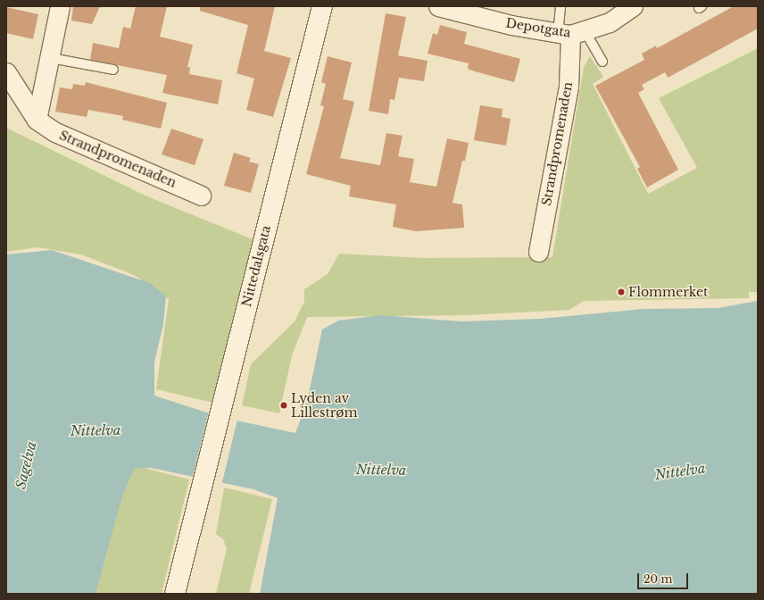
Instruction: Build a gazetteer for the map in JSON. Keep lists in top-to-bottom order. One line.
{"streets":{"main road":["Nittedalsgata"],"street":["Depotgata","Strandpromenaden"]},"crossings":[["Depotgata","Strandpromenaden"]],"water":["Nittelva","Sagelva"],"places":["Flommerket","Lyden av Lillestrøm"],"scale_bar":"20 m"}
